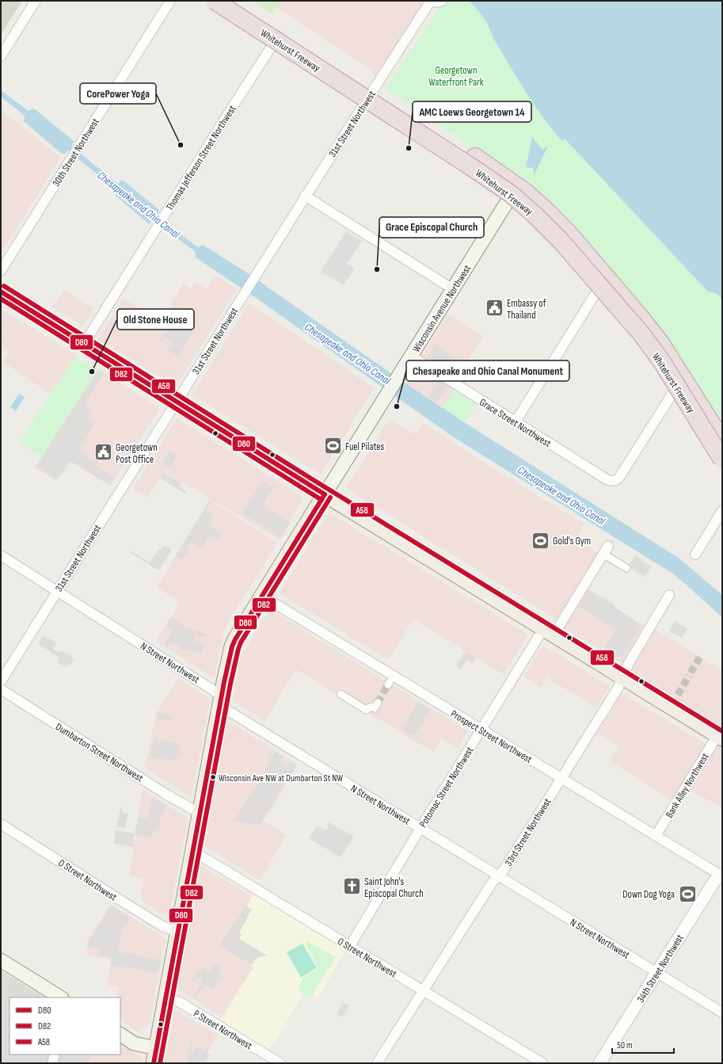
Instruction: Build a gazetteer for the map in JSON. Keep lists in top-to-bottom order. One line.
{"streets":{"highway":["Whitehurst Freeway"],"main road":["Wisconsin Avenue Northwest"],"street":["31st Street Northwest","30th Street Northwest","Thomas Jefferson Street Northwest","Grace Street Northwest","N Street Northwest","Prospect Street Northwest","Dumbarton Street Northwest","Bank Alley Northwest","Potomac Street Northwest","33rd Street Northwest","O Street Northwest","34th Street Northwest","P Street Northwest"]},"crossings":[["31st Street Northwest","N Street Northwest"],["Wisconsin Avenue Northwest","Grace Street Northwest"],["Wisconsin Avenue Northwest","N Street Northwest"],["Wisconsin Avenue Northwest","Prospect Street Northwest"],["Wisconsin Avenue Northwest","Dumbarton Street Northwest"],["Wisconsin Avenue Northwest","O Street Northwest"],["Wisconsin Avenue Northwest","P Street Northwest"],["N Street Northwest","Potomac Street Northwest"],["N Street Northwest","33rd Street Northwest"],["N Street Northwest","34th Street Northwest"],["Prospect Street Northwest","Bank Alley Northwest"],["Prospect Street Northwest","Potomac Street Northwest"],["Prospect Street Northwest","33rd Street Northwest"],["Prospect Street Northwest","34th Street Northwest"],["Potomac Street Northwest","O Street Northwest"],["33rd Street Northwest","O Street Northwest"]],"water":["Chesapeake and Ohio Canal"],"parks":["Georgetown Waterfront Park"],"places":{"other":["CorePower Yoga","AMC Loews Georgetown 14","Grace Episcopal Church","Old Stone House","Chesapeake and Ohio Canal Monument","Wisconsin Ave NW at Dumbarton St NW"],"public building":["Embassy of Thailand","Georgetown Post Office"],"sports":["Fuel Pilates","Gold's Gym","Down Dog Yoga"],"church":["Saint John's Episcopal Church"]},"lines":["transit line A58","transit line D80","transit line D82"],"legend":["D80","D82","A58"],"scale_bar":"50 m"}
